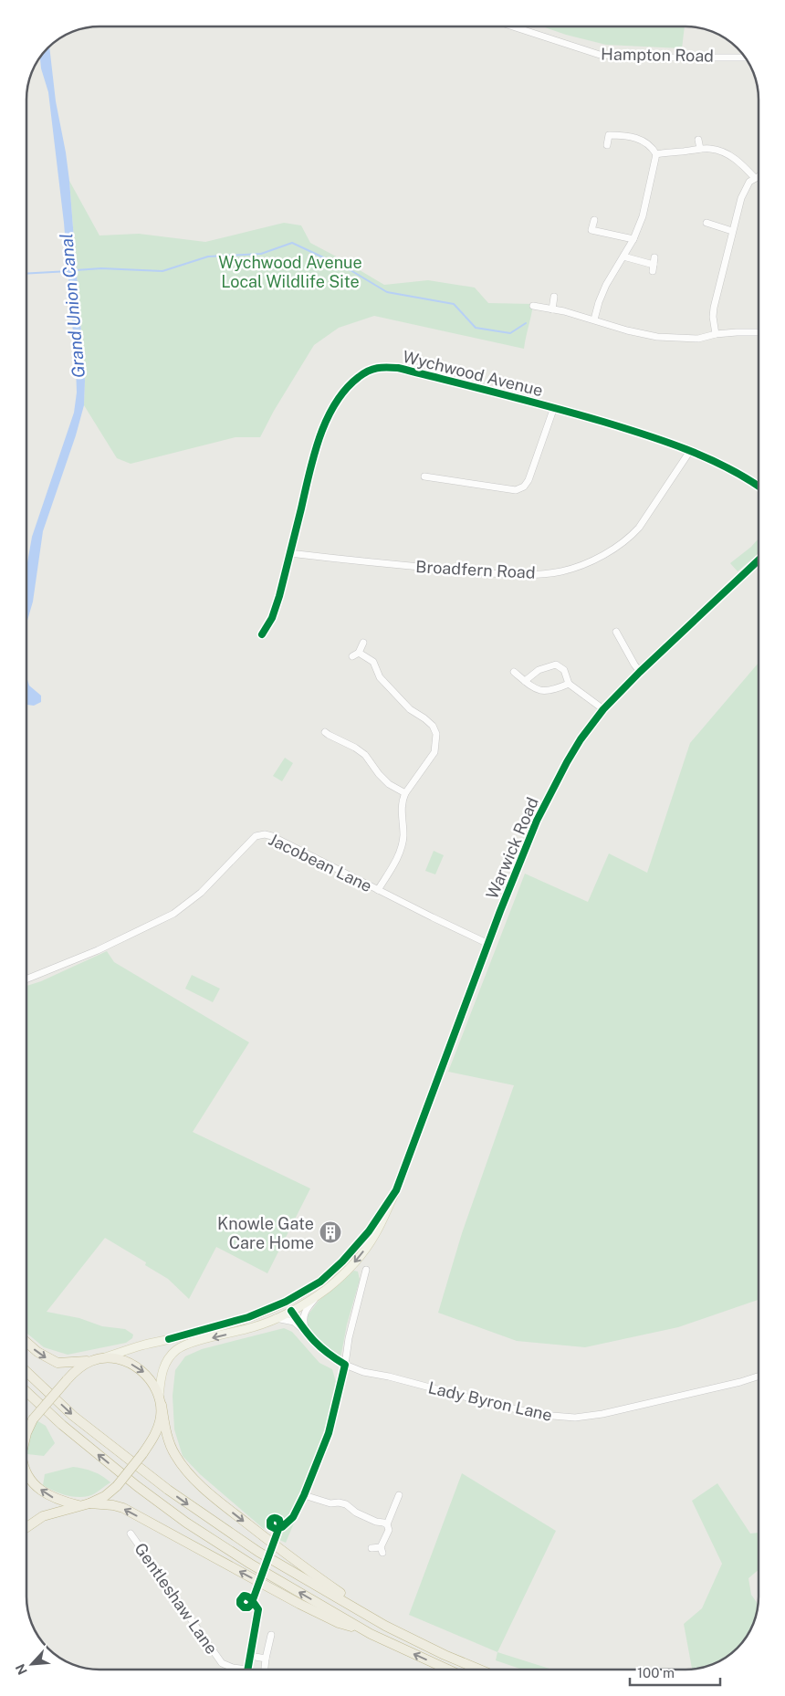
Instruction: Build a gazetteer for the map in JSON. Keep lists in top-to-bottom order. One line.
{"streets":{"main road":["Warwick Road"],"street":["Hampton Road","Wychwood Avenue","Broadfern Road","Jacobean Lane","Lady Byron Lane","Gentleshaw Lane"]},"crossings":[["Wychwood Avenue","Broadfern Road"],["Warwick Road","Jacobean Lane"]],"water":["Grand Union Canal"],"parks":["Wychwood Avenue Local Wildlife Site"],"places":{"building":["Knowle Gate Care Home"]},"scale_bar":"100 m","north":"bottom left"}
